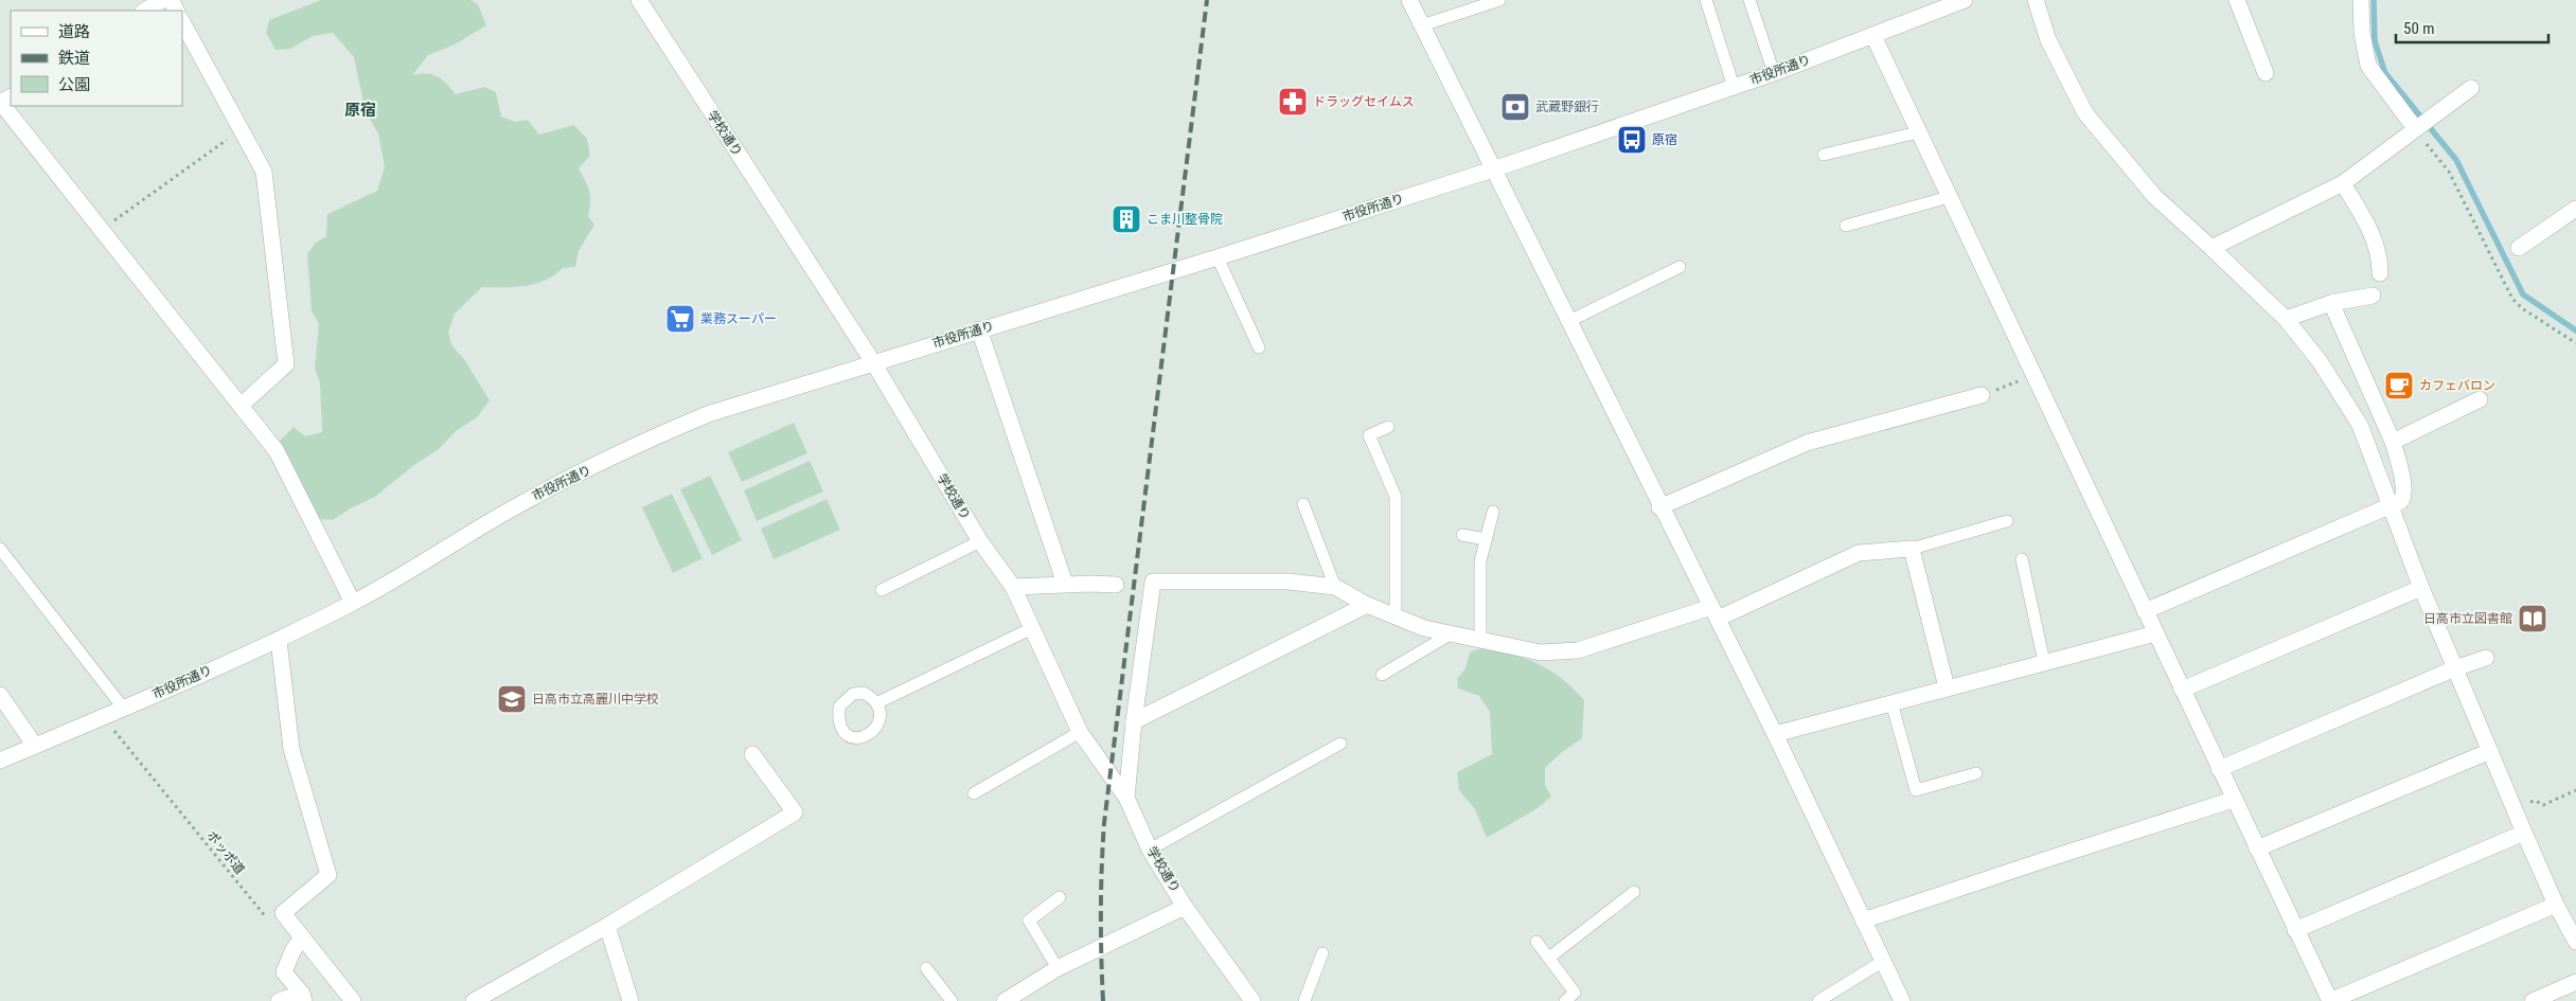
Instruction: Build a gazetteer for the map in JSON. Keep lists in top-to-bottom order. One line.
{"streets":{"street":["市役所通り","学校通り"],"path":["ポッポ道"]},"crossings":[["市役所通り","学校通り"],["市役所通り","ポッポ道"]],"districts":["原宿"],"places":{"pharmacy":["ドラッグセイムス"],"bank":["武蔵野銀行"],"bus stop":["原宿"],"building":["こま川整骨院"],"supermarket":["業務スーパー"],"cafe":["カフェバロン"],"library":["日高市立図書館"],"school or university":["日高市立高麗川中学校"]},"legend":["道路","鉄道","公園"],"scale_bar":"50 m"}
